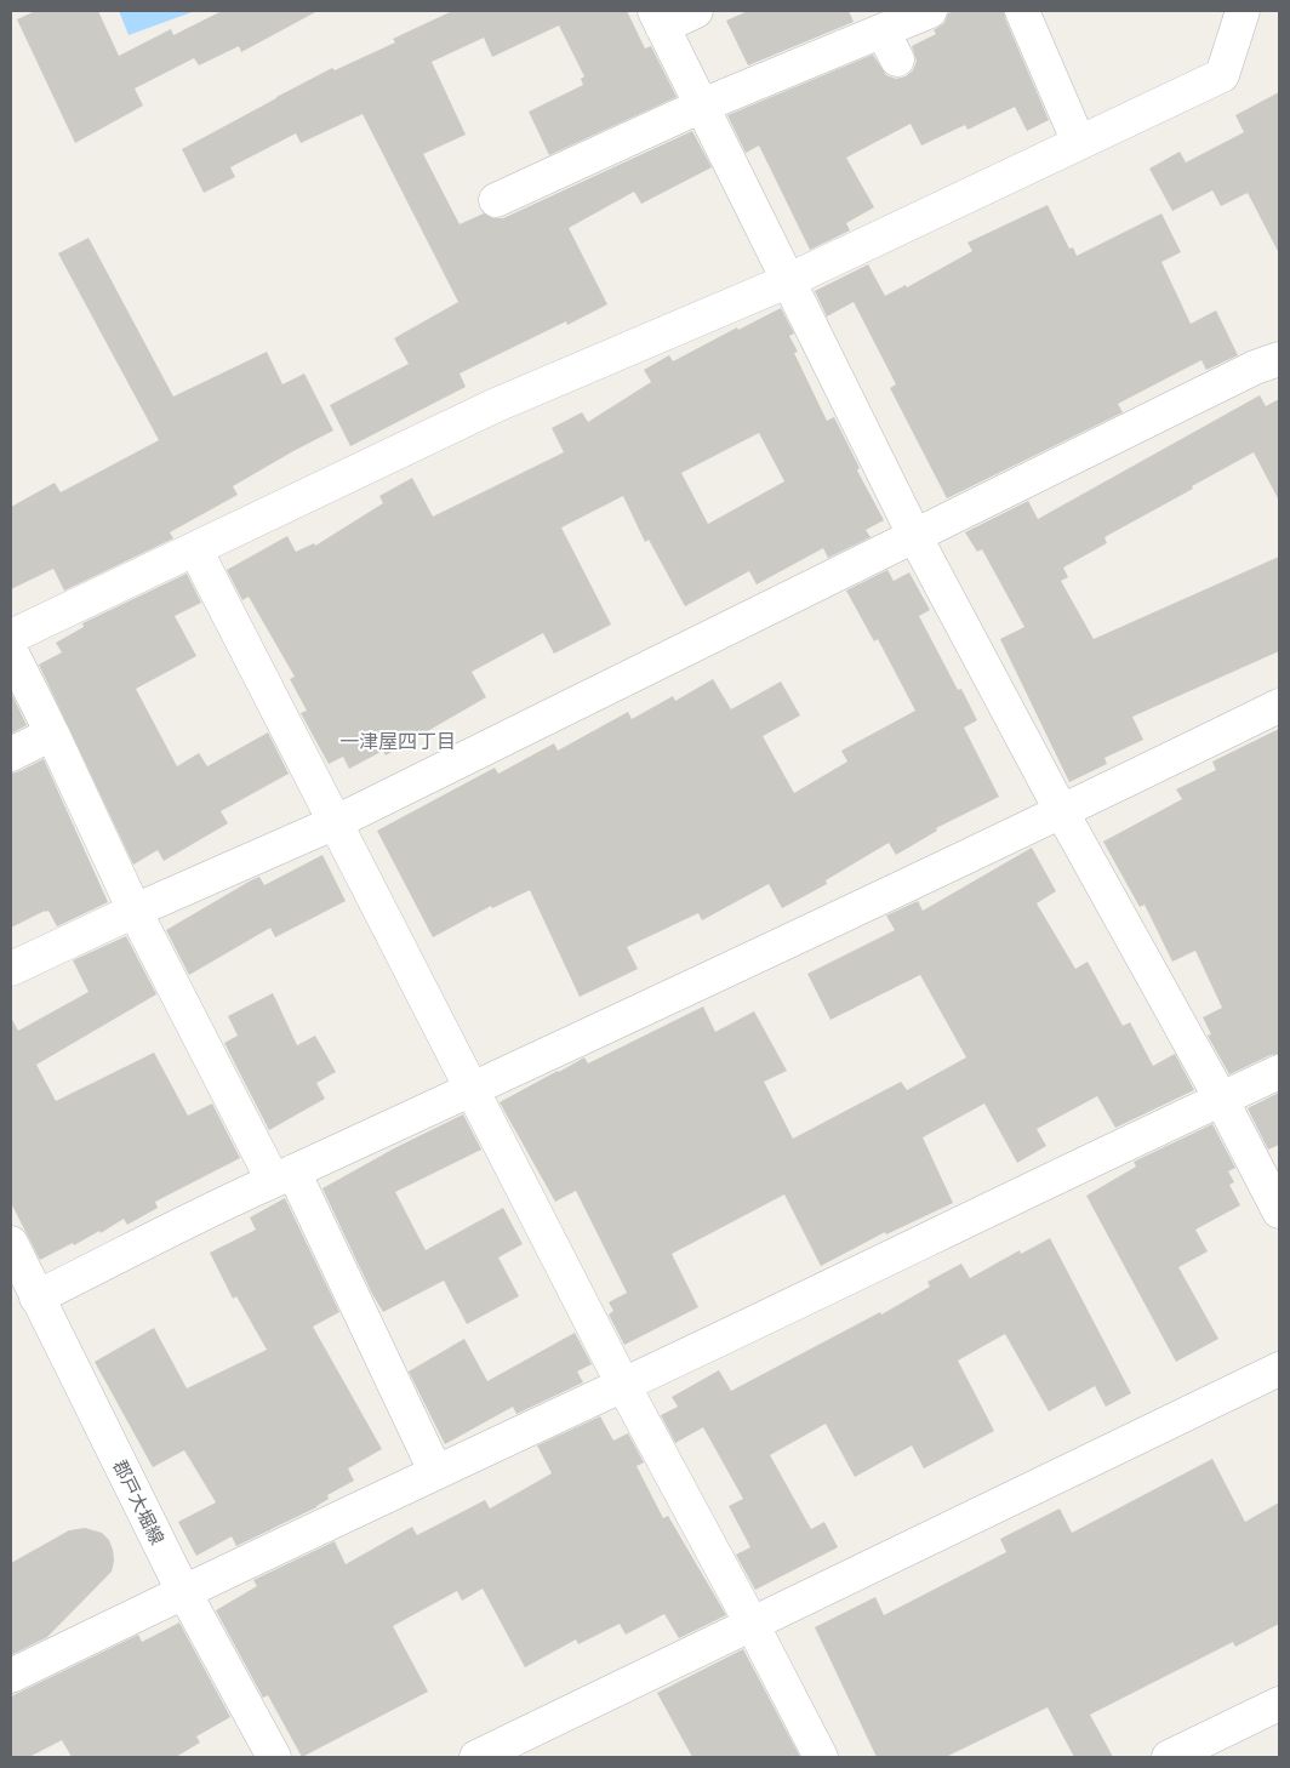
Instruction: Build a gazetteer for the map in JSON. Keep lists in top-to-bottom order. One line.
{"streets":{"street":["郡戸大堀線"]},"districts":["一津屋四丁目"]}
